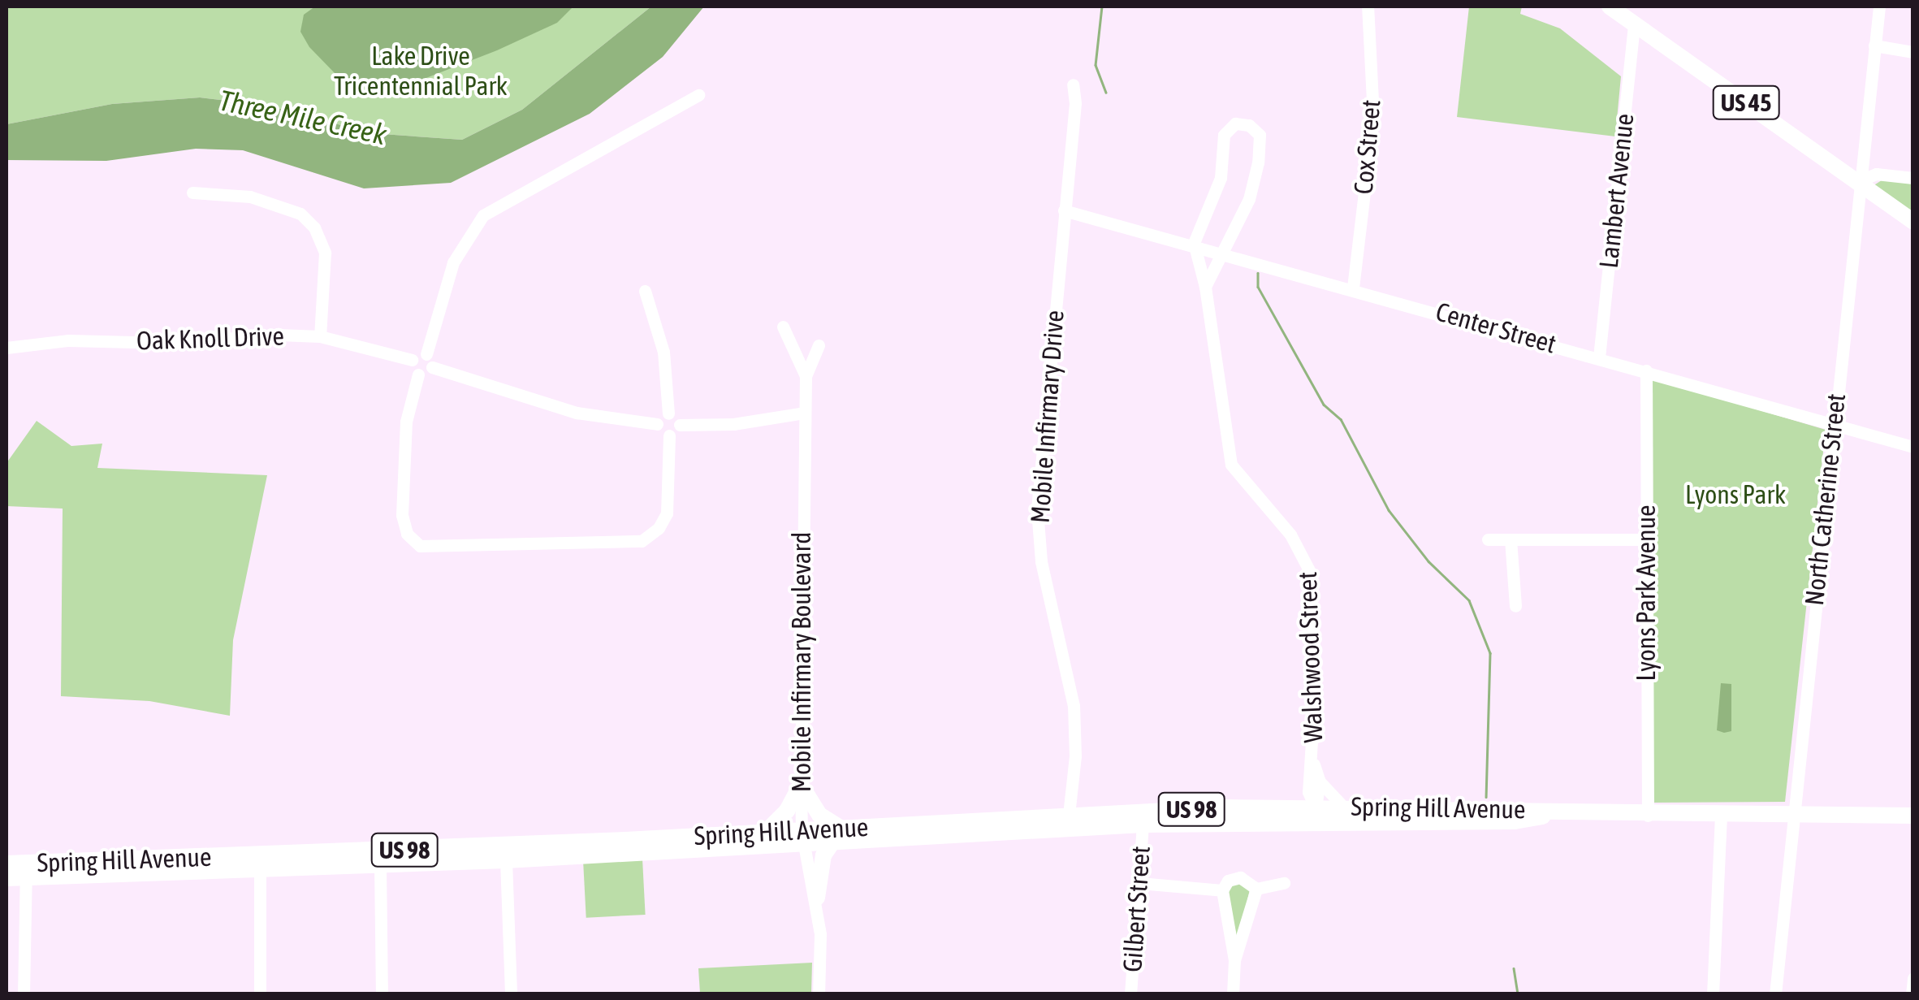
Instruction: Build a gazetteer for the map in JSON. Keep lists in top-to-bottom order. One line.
{"streets":{"main road":["US 45","Spring Hill Avenue","US 98"],"street":["Cox Street","Lambert Avenue","Center Street","Oak Knoll Drive","Mobile Infirmary Drive","North Catherine Street","Lyons Park Avenue","Walshwood Street","Mobile Infirmary Boulevard","Gilbert Street"]},"crossings":[["US 45","Lambert Avenue"],["US 45","North Catherine Street"],["Cox Street","Center Street"],["Lambert Avenue","Center Street"],["Center Street","Mobile Infirmary Drive"],["Center Street","North Catherine Street"],["Center Street","Lyons Park Avenue"],["Center Street","Walshwood Street"],["Mobile Infirmary Drive","Spring Hill Avenue"],["North Catherine Street","Spring Hill Avenue"],["Lyons Park Avenue","Spring Hill Avenue"],["Walshwood Street","Spring Hill Avenue"],["Mobile Infirmary Boulevard","Spring Hill Avenue"],["Spring Hill Avenue","Gilbert Street"]],"water":["Three Mile Creek"],"parks":["Lake Drive Tricentennial Park","Lyons Park"]}
